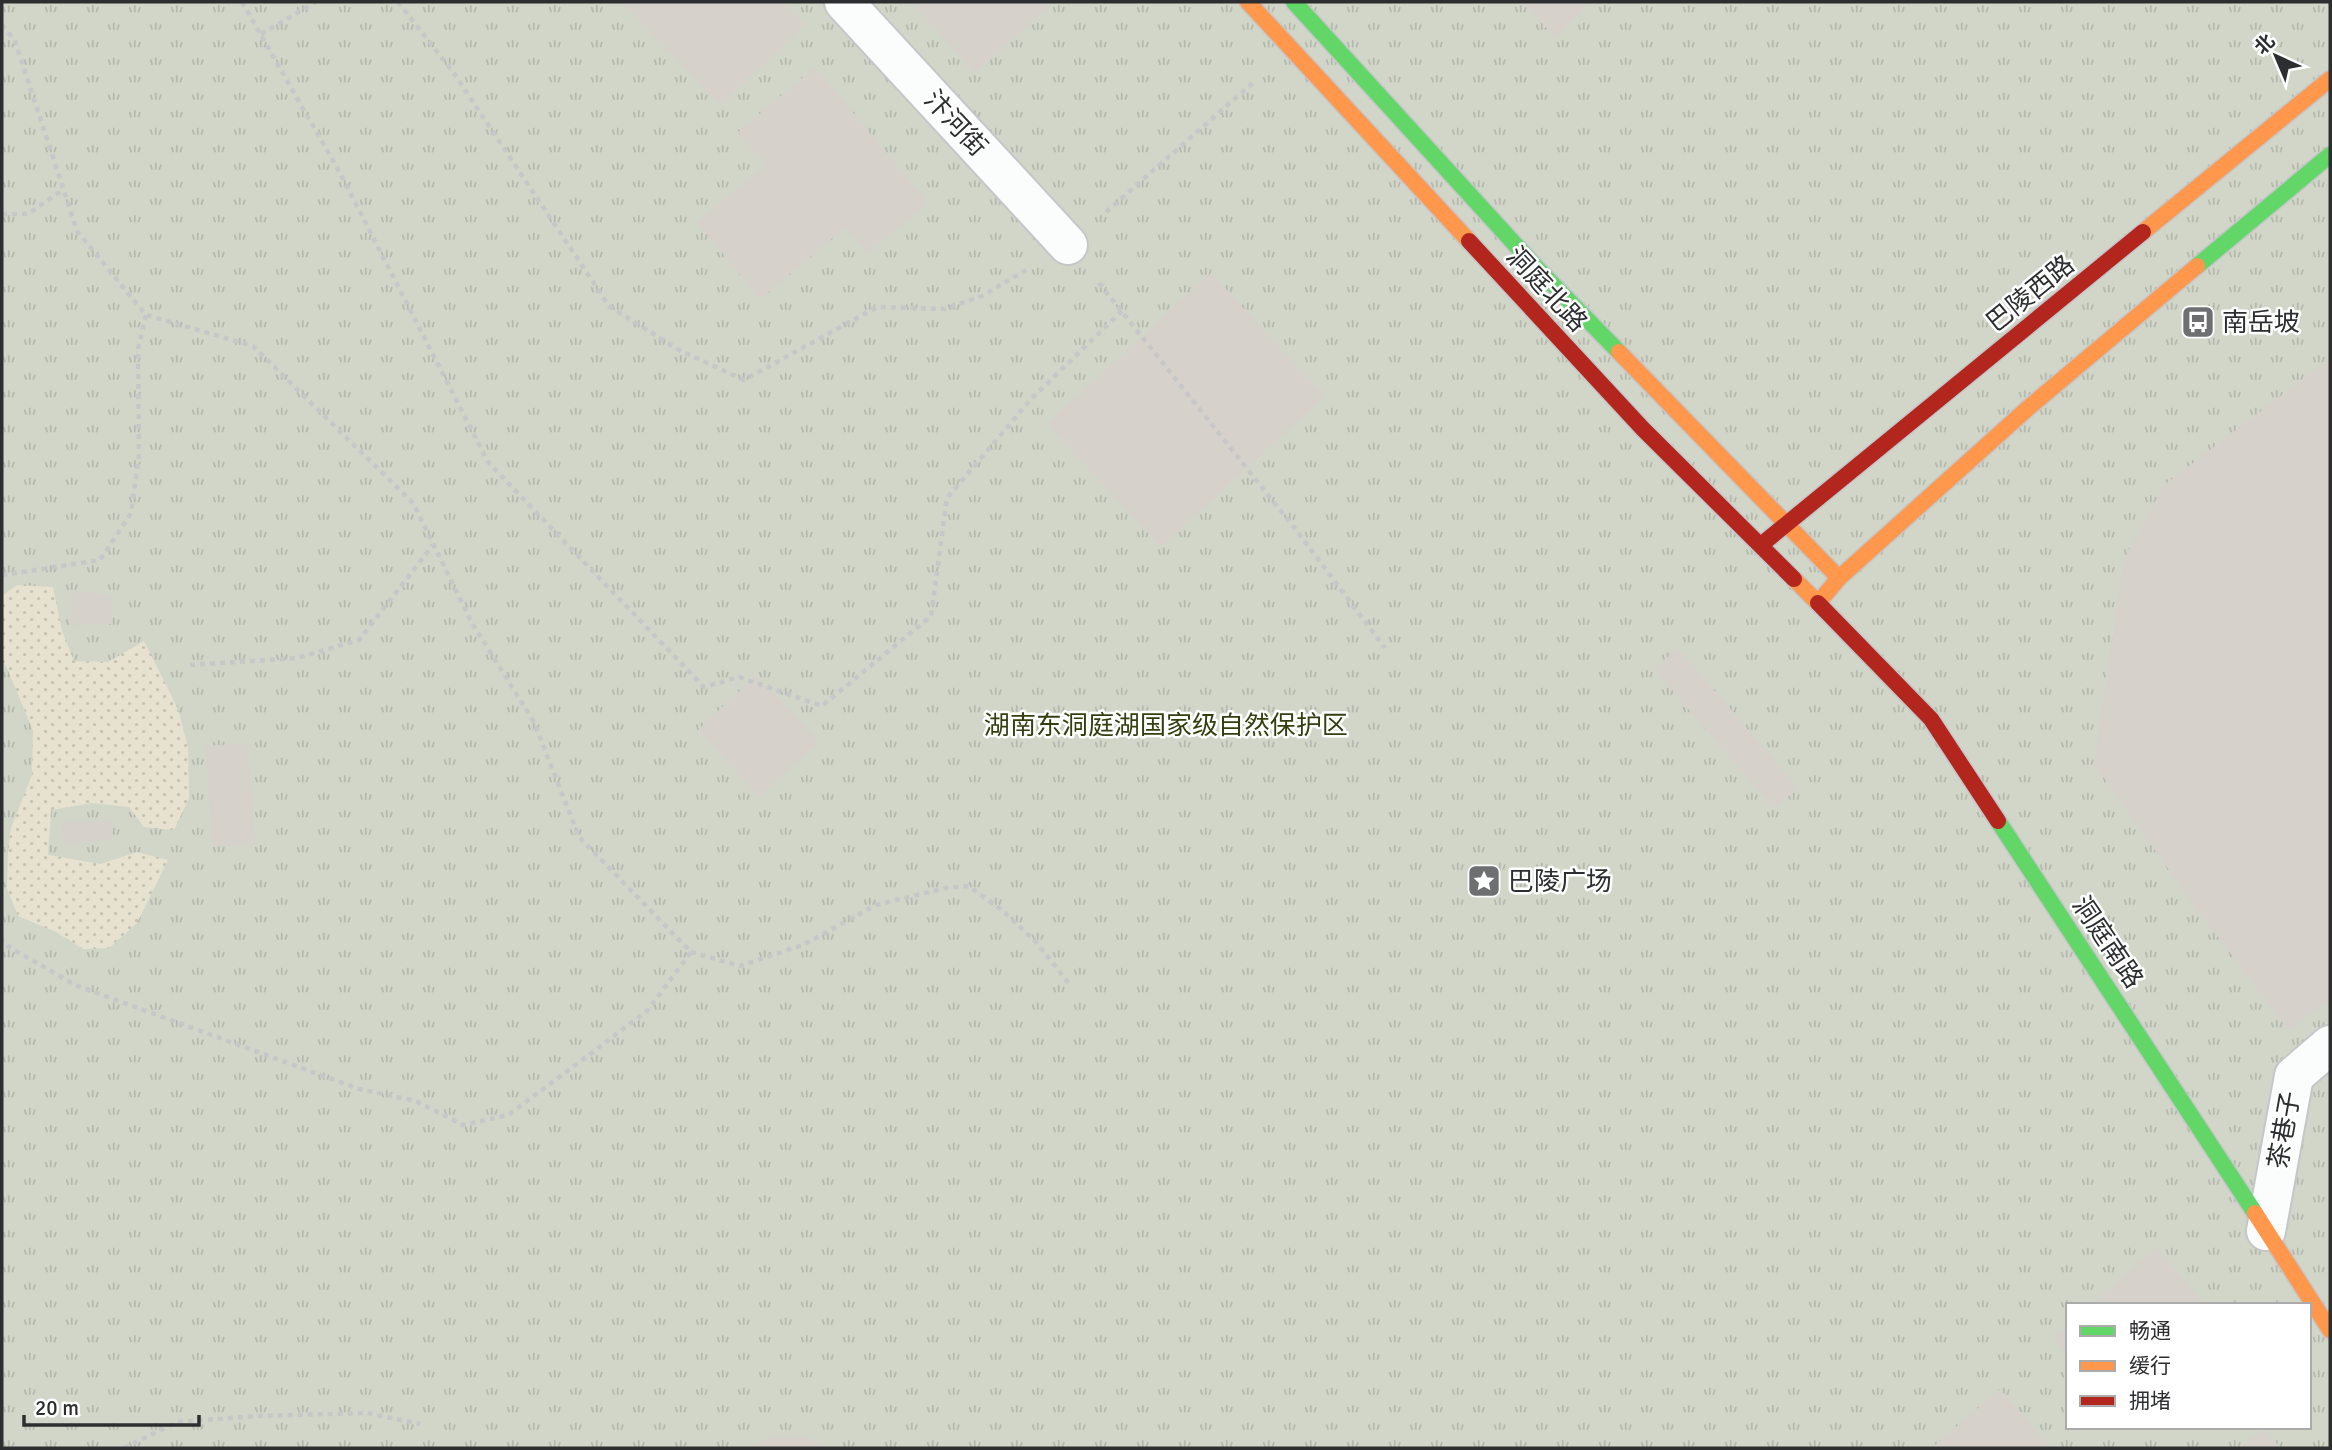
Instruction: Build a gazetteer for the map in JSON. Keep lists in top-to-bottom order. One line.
{"streets":{"main road":["洞庭北路","巴陵西路","洞庭南路"],"street":["汴河街","茶巷子"]},"crossings":[["洞庭北路","巴陵西路"],["洞庭北路","洞庭南路"],["洞庭南路","茶巷子"]],"parks":["湖南东洞庭湖国家级自然保护区"],"places":{"bus stop":["南岳坡"],"place":["巴陵广场"]},"legend":["畅通","缓行","拥堵"],"scale_bar":"20 m","north":"top left"}
